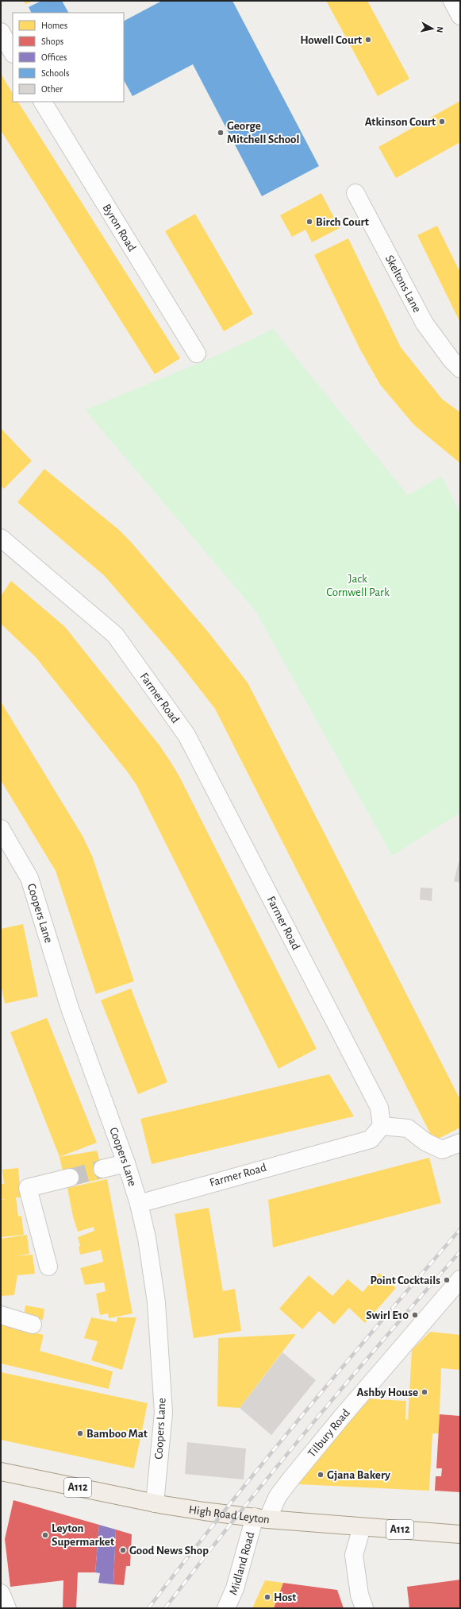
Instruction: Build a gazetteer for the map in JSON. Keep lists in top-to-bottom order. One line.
{"streets":{"main road":["A112","High Road Leyton"],"street":["Byron Road","Skeltons Lane","Farmer Road","Coopers Lane","Tilbury Road","Midland Road"]},"crossings":[["Farmer Road","Coopers Lane"],["Coopers Lane","High Road Leyton"],["Tilbury Road","High Road Leyton"],["Tilbury Road","Midland Road"],["High Road Leyton","Midland Road"]],"parks":["Jack Cornwell Park"],"places":["Howell Court","Atkinson Court","George Mitchell School","Birch Court","Point Cocktails","Swirl E10","Ashby House","Bamboo Mat","Gjana Bakery","Leyton Supermarket","Good News Shop","Host"],"legend":["Homes","Shops","Offices","Schools","Other"],"north":"right"}
